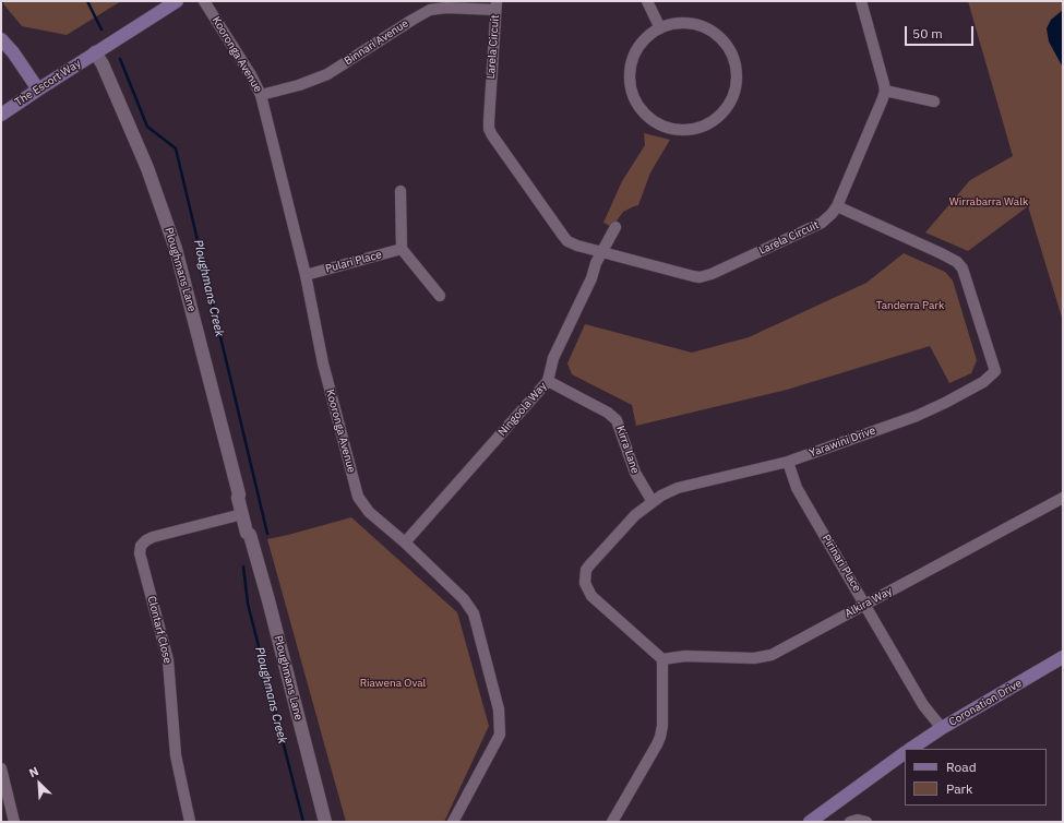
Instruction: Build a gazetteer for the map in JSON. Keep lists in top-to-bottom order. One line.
{"streets":{"main road":["The Escort Way","Coronation Drive"],"street":["Binnari Avenue","Larela Circuit","Kooronga Avenue","Pulari Place","Ploughmans Lane","Ningoola Way","Yarawini Drive","Kirra Lane","Pirinari Place","Alkira Way","Clontarf Close"]},"crossings":[["Binnari Avenue","Larela Circuit"],["Binnari Avenue","Kooronga Avenue"],["Larela Circuit","Ningoola Way"],["Larela Circuit","Yarawini Drive"],["Kooronga Avenue","Pulari Place"],["Kooronga Avenue","Ningoola Way"],["The Escort Way","Ploughmans Lane"],["Ploughmans Lane","Clontarf Close"],["Ningoola Way","Kirra Lane"],["Yarawini Drive","Kirra Lane"],["Yarawini Drive","Pirinari Place"],["Yarawini Drive","Alkira Way"],["Pirinari Place","Alkira Way"],["Pirinari Place","Coronation Drive"]],"water":["Ploughmans Creek"],"parks":["Wirrabarra Walk","Tanderra Park","Riawena Oval"],"legend":["Road","Park"],"scale_bar":"50 m","north":"top left"}
